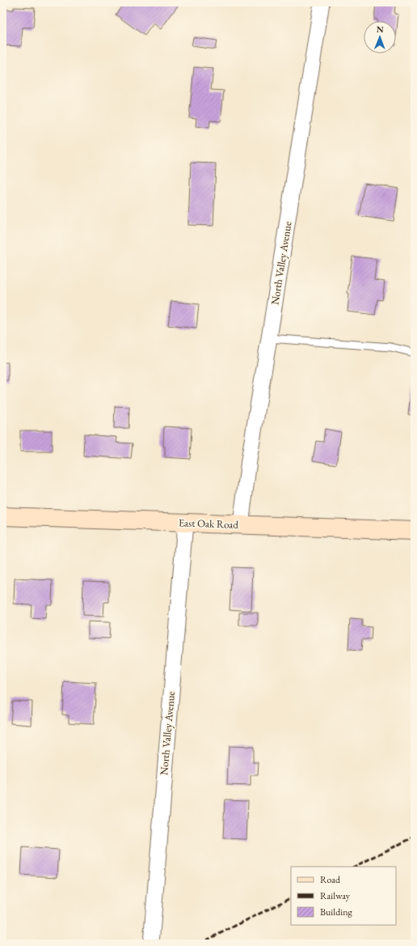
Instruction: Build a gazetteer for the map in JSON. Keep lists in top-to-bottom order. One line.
{"streets":{"street":["North Valley Avenue","East Oak Road"]},"crossings":[["North Valley Avenue","East Oak Road"]],"legend":["Road","Railway","Building"],"north":"top"}
